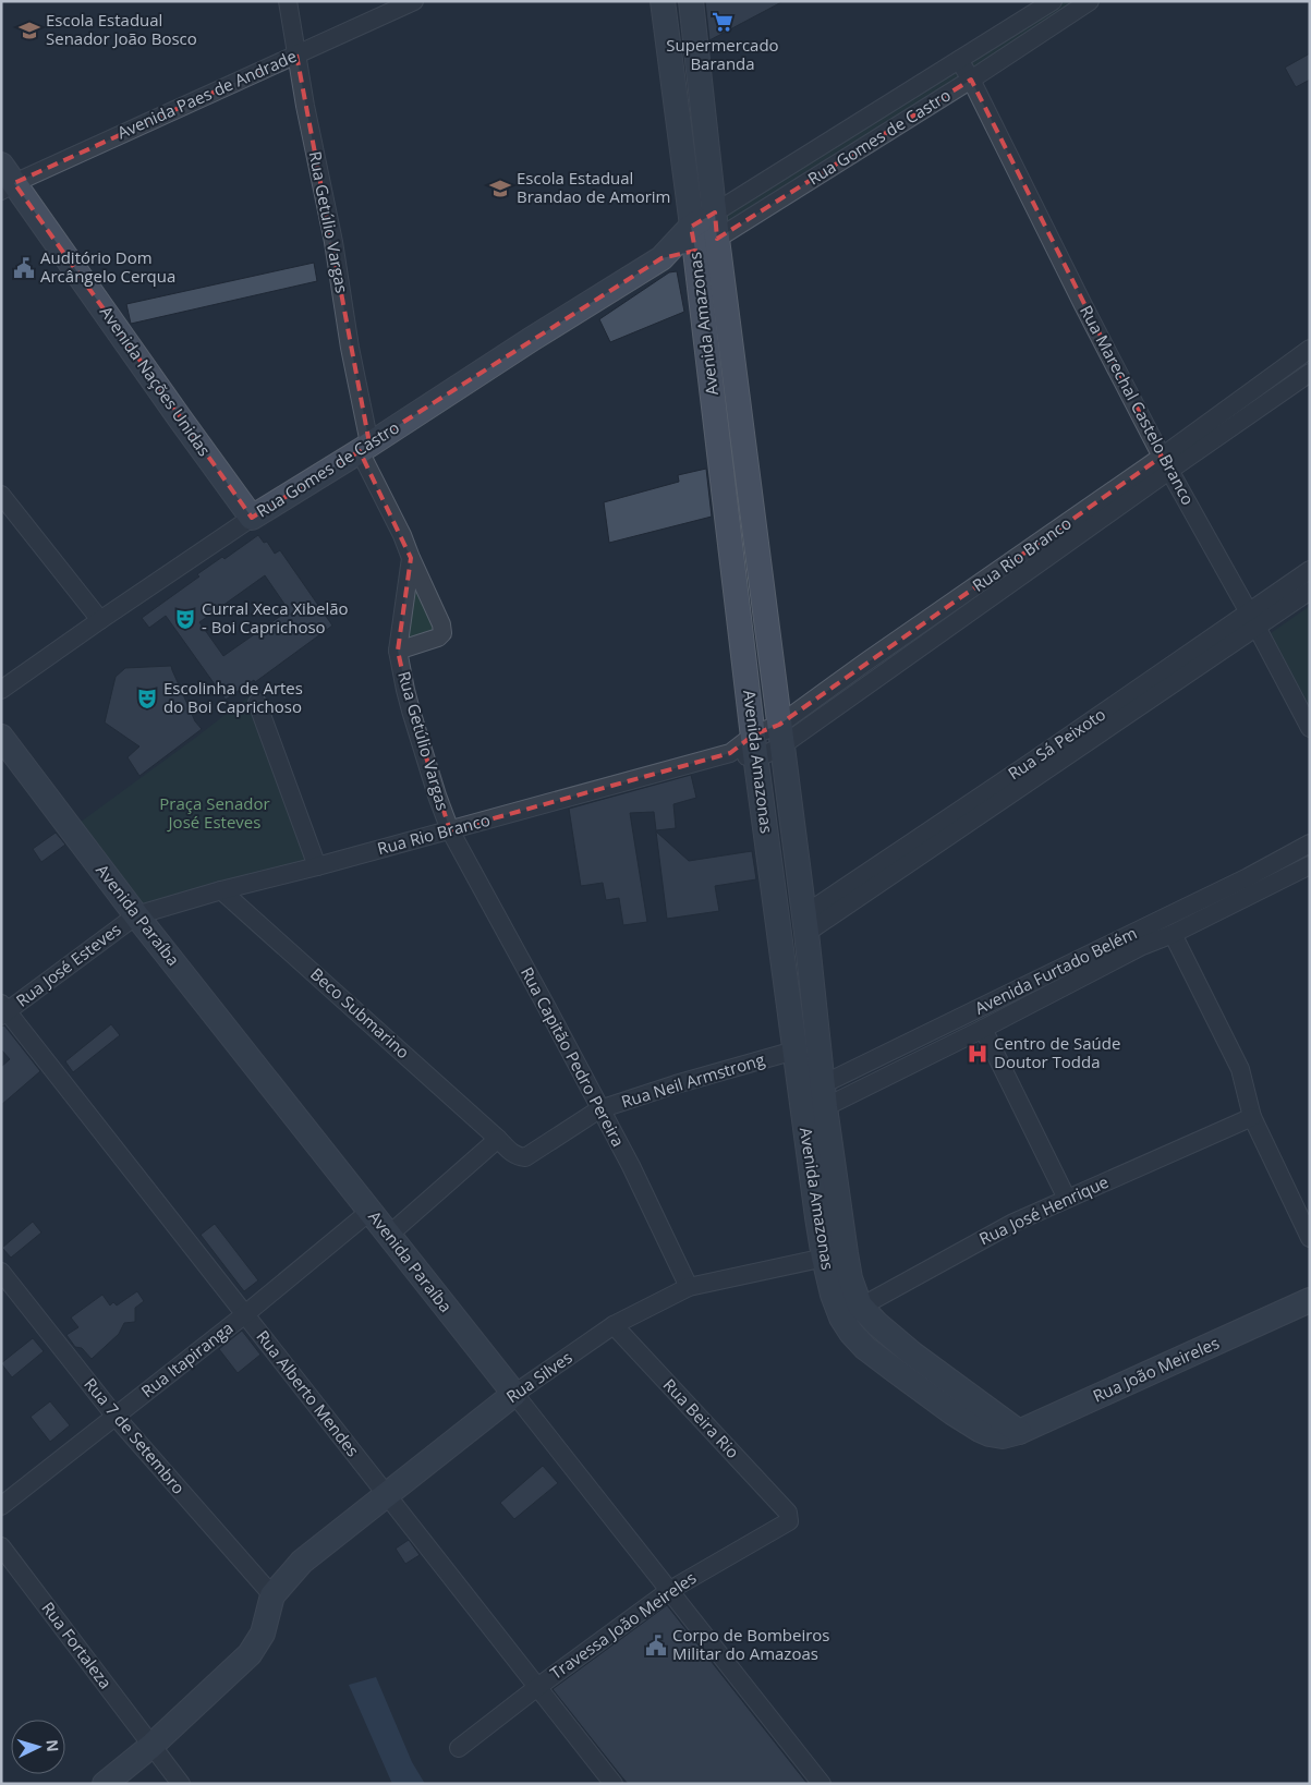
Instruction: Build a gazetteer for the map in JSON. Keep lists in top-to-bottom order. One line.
{"streets":{"street":["Avenida Paes de Andrade","Rua Gomes de Castro","Rua Getúlio Vargas","Avenida Amazonas","Avenida Nações Unidas","Rua Marechal Castelo Branco","Rua Rio Branco","Rua Sá Peixoto","Avenida Paraíba","Rua José Esteves","Avenida Furtado Belém","Beco Submarino","Rua Capitão Pedro Pereira","Rua Neil Armstrong","Rua José Henrique","Rua Itapiranga","Rua João Meireles","Rua Silves","Rua Alberto Mendes","Rua Beira Rio","Rua 7 de Setembro","Travessa João Meireles","Rua Fortaleza"]},"crossings":[["Avenida Paes de Andrade","Rua Getúlio Vargas"],["Avenida Paes de Andrade","Avenida Nações Unidas"],["Rua Gomes de Castro","Rua Getúlio Vargas"],["Rua Gomes de Castro","Avenida Amazonas"],["Rua Gomes de Castro","Avenida Nações Unidas"],["Rua Gomes de Castro","Rua Marechal Castelo Branco"],["Rua Getúlio Vargas","Rua Rio Branco"],["Rua Getúlio Vargas","Rua Capitão Pedro Pereira"],["Avenida Amazonas","Rua Rio Branco"],["Avenida Amazonas","Rua Sá Peixoto"],["Avenida Amazonas","Avenida Furtado Belém"],["Avenida Amazonas","Rua Neil Armstrong"],["Avenida Amazonas","Rua José Henrique"],["Avenida Amazonas","Rua João Meireles"],["Avenida Amazonas","Rua Silves"],["Rua Marechal Castelo Branco","Rua Rio Branco"],["Rua Marechal Castelo Branco","Rua Sá Peixoto"],["Rua Rio Branco","Avenida Paraíba"],["Rua Rio Branco","Rua José Esteves"],["Rua Rio Branco","Beco Submarino"],["Rua Rio Branco","Rua Capitão Pedro Pereira"],["Avenida Paraíba","Rua José Esteves"],["Avenida Paraíba","Rua Itapiranga"],["Avenida Paraíba","Rua Silves"],["Avenida Paraíba","Travessa João Meireles"],["Rua José Esteves","Rua Alberto Mendes"],["Beco Submarino","Rua Neil Armstrong"],["Rua Capitão Pedro Pereira","Rua Neil Armstrong"],["Rua Capitão Pedro Pereira","Rua Silves"],["Rua Itapiranga","Rua Alberto Mendes"],["Rua Itapiranga","Rua 7 de Setembro"],["Rua Silves","Rua Alberto Mendes"],["Rua Silves","Rua Beira Rio"],["Rua Silves","Rua 7 de Setembro"],["Rua Alberto Mendes","Travessa João Meireles"],["Rua Beira Rio","Travessa João Meireles"]],"parks":["Praça Senador José Esteves"],"places":{"supermarket":["Supermercado Baranda"],"school or university":["Escola Estadual Senador João Bosco","Escola Estadual Brandao de Amorim"],"public building":["Auditório Dom Arcângelo Cerqua","Corpo de Bombeiros Militar do Amazoas"],"theatre":["Curral Xeca Xibelão - Boi Caprichoso","Escolinha de Artes do Boi Caprichoso"],"hospital":["Centro de Saúde Doutor Todda"]},"north":"right"}
